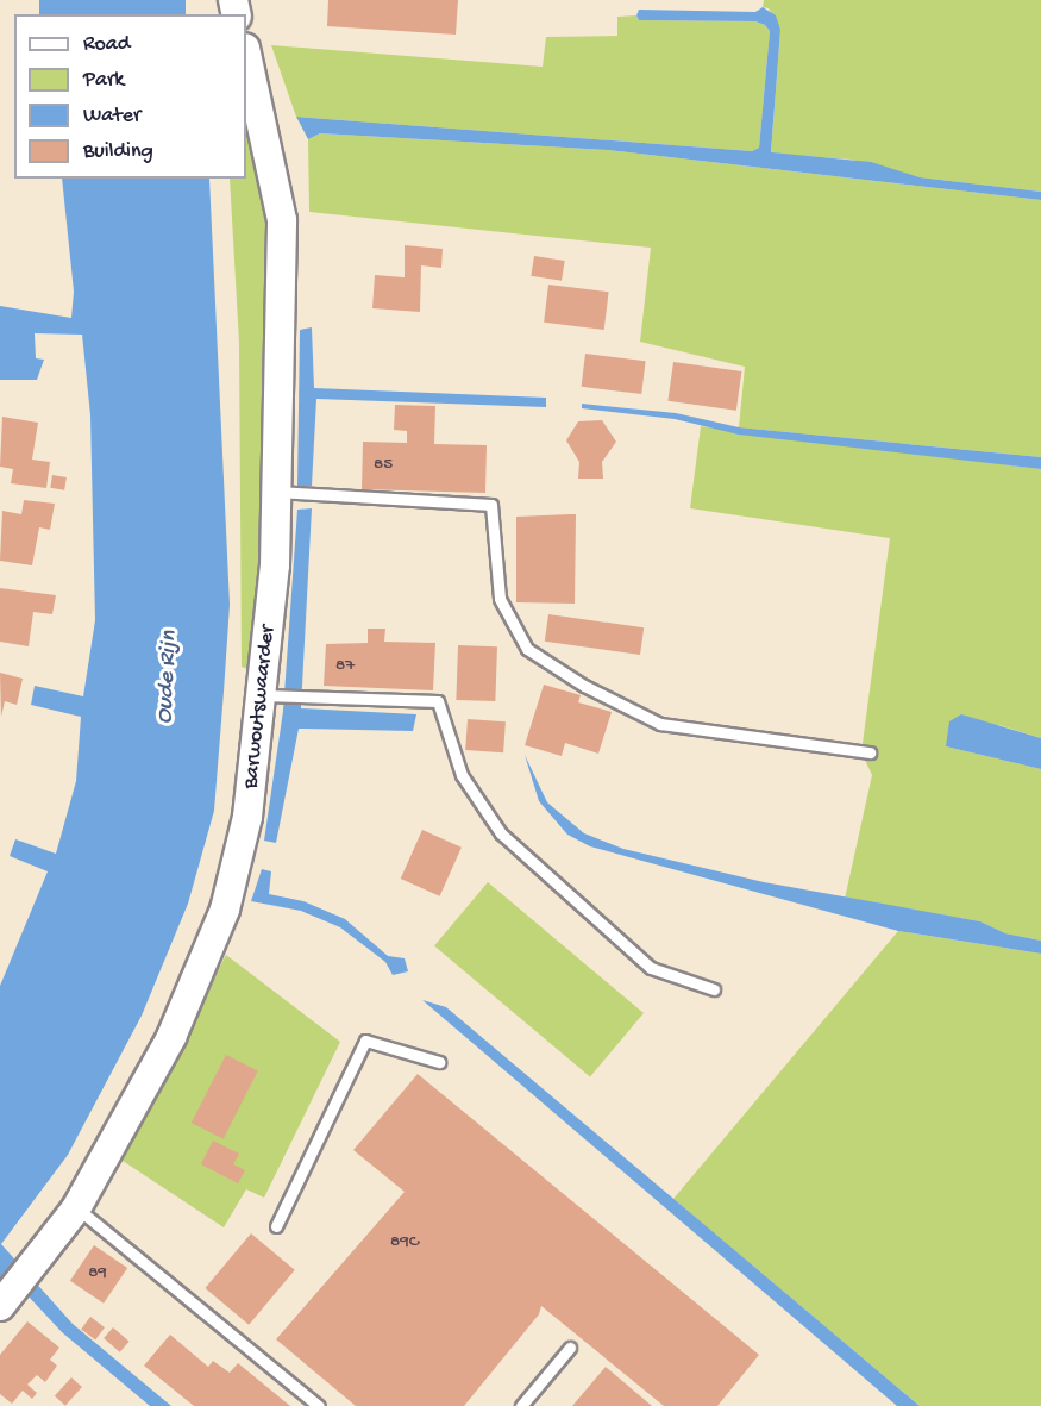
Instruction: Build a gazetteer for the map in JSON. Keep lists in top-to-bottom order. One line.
{"streets":{"street":["Barwoutswaarder"]},"water":["Oude Rijn"],"house_numbers":["85","87","89C","89"],"legend":["Road","Park","Water","Building"]}
